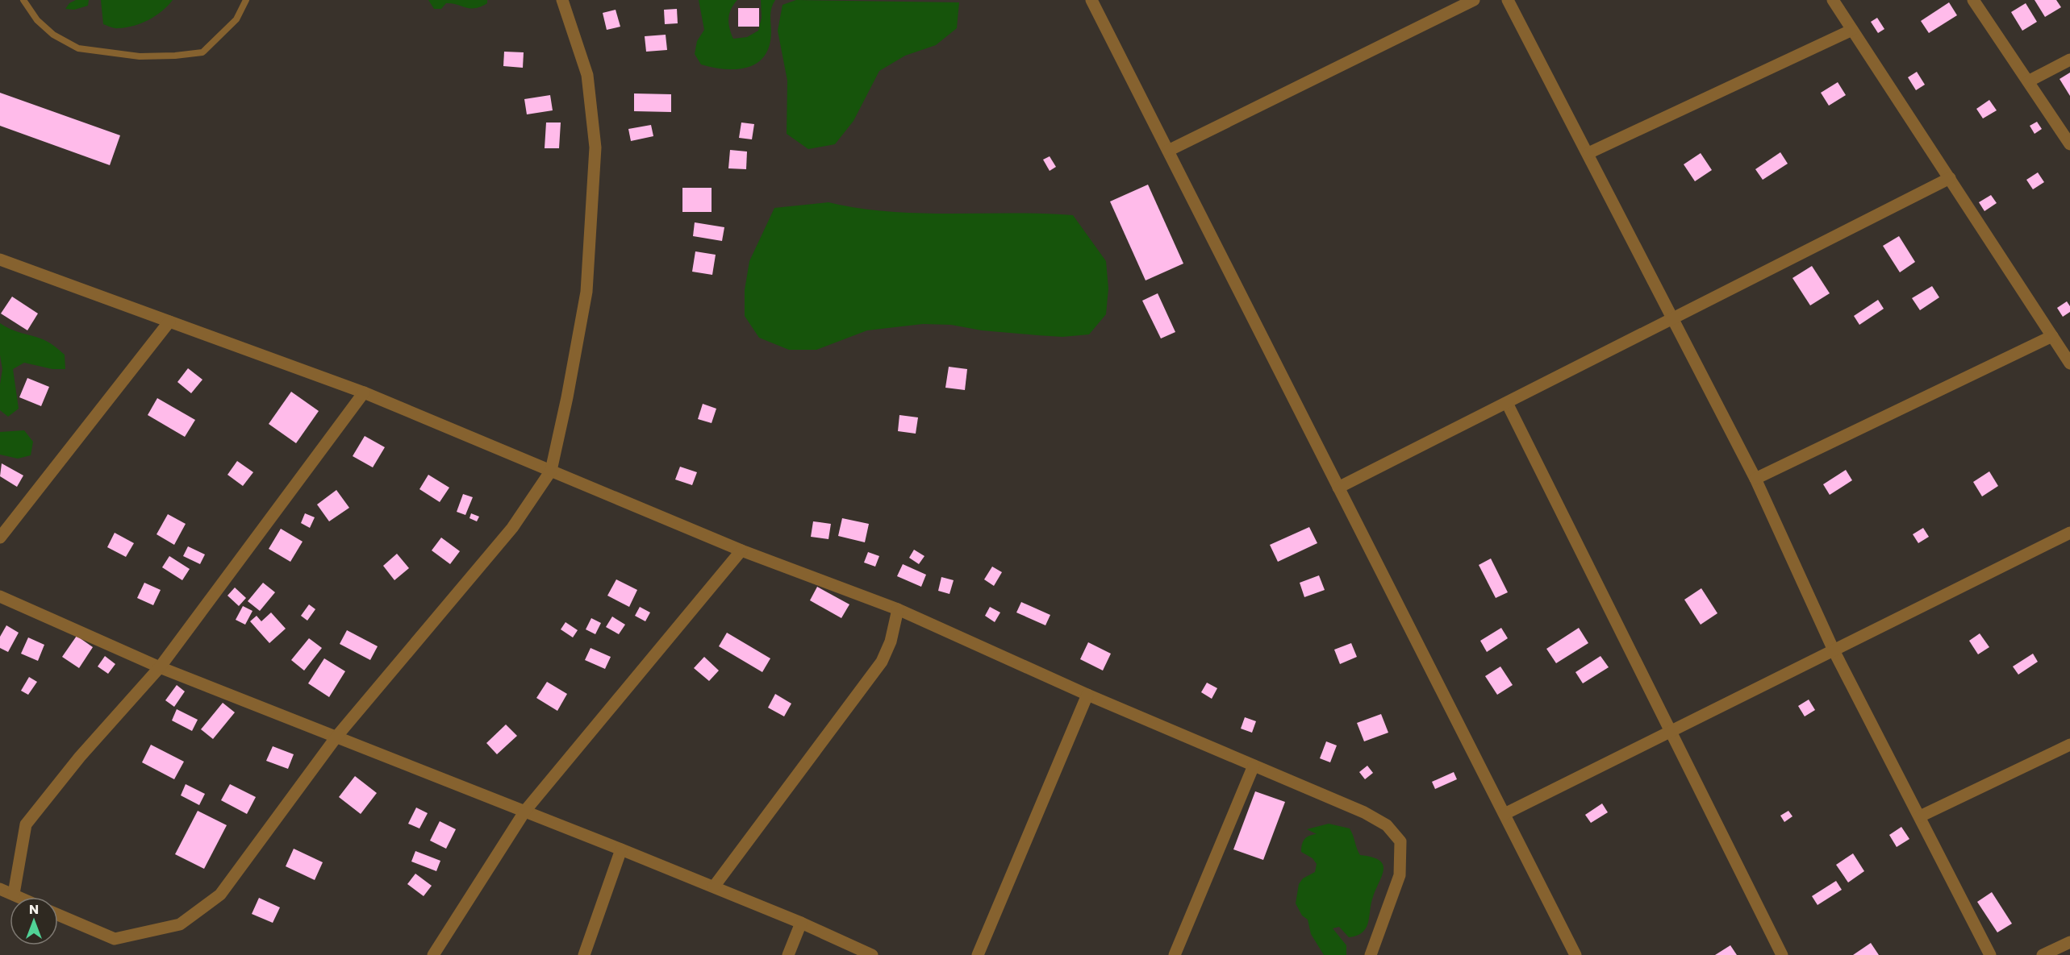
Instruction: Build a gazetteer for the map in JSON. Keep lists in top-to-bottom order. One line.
{"north":"top"}
